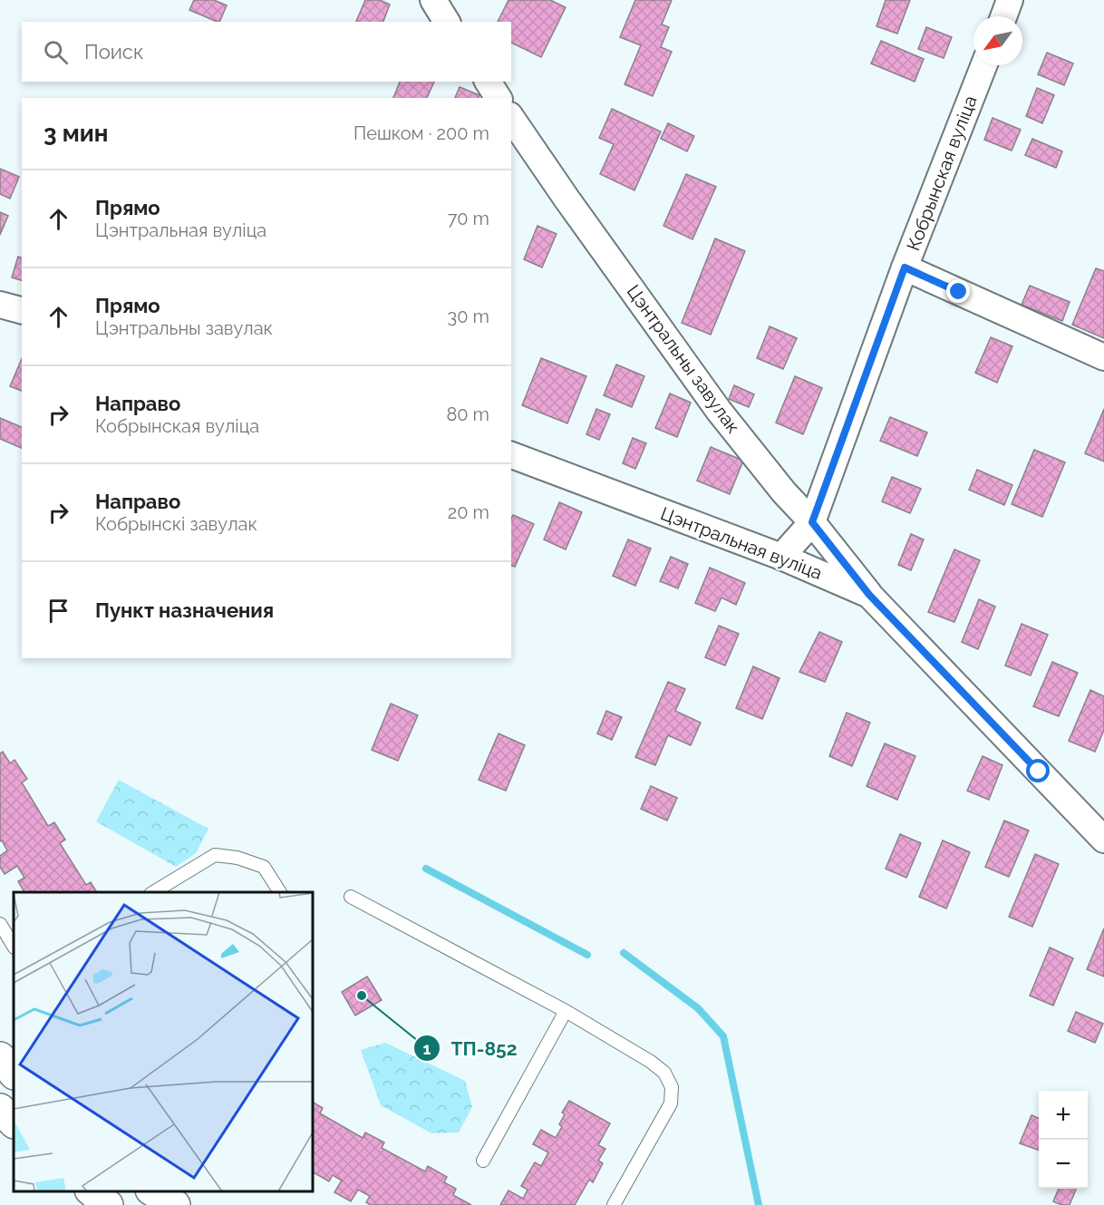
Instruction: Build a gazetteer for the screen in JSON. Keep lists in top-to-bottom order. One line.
{"streets":{"street":["Кобрынская вуліца","Цэнтральны завулак","Цэнтральная вуліца"]},"crossings":[["Кобрынская вуліца","Цэнтральны завулак"],["Кобрынская вуліца","Цэнтральная вуліца"],["Цэнтральны завулак","Цэнтральная вуліца"]],"places":["ТП-852"],"north":"bottom left","page":{"search":"Поиск","heading":["3 мин","Пешком · 200 m"],"list":[["Прямо","Цэнтральная вуліца","70 m"],["Прямо","Цэнтральны завулак","30 m"],["Направо","Кобрынская вуліца","80 m"],["Направо","Кобрынскі завулак","20 m"],"Пункт назначения"],"map_buttons":["+","−"]}}
